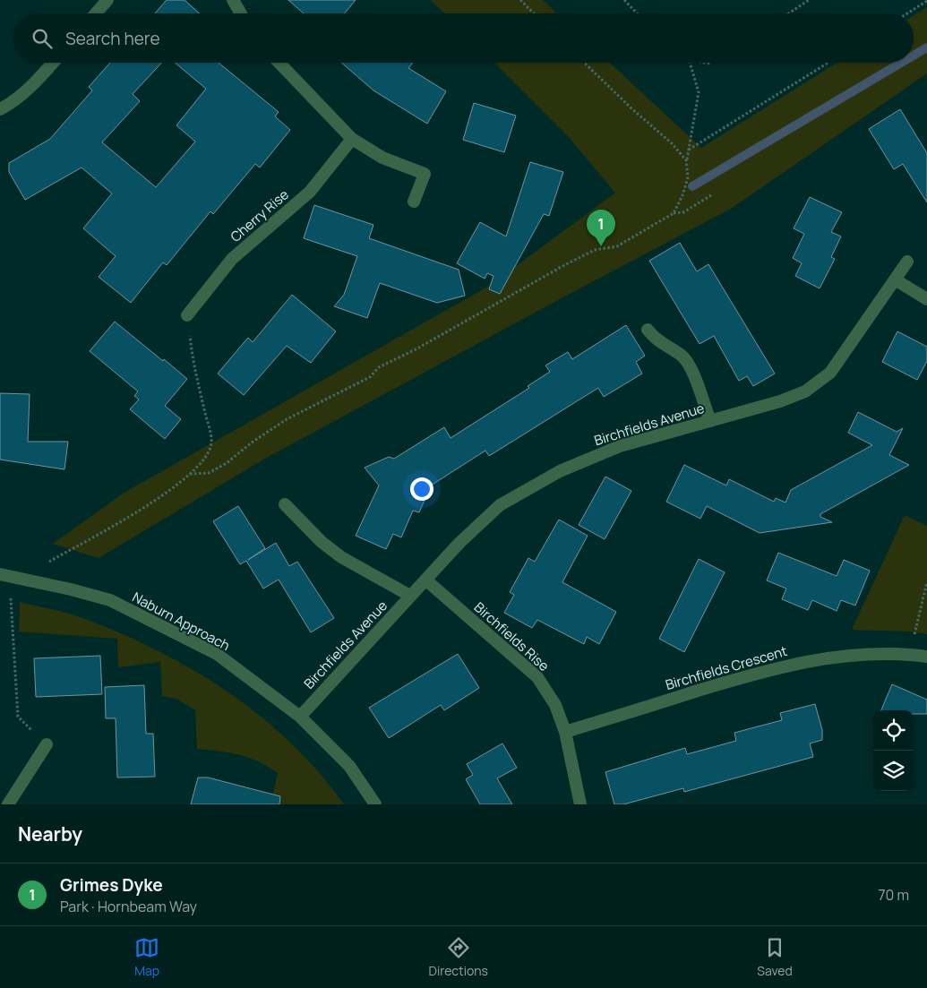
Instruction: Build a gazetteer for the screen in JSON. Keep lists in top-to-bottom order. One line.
{"streets":{"street":["Cherry Rise","Birchfields Avenue","Naburn Approach","Birchfields Rise","Birchfields Crescent"]},"crossings":[["Birchfields Avenue","Naburn Approach"],["Birchfields Avenue","Birchfields Rise"],["Birchfields Rise","Birchfields Crescent"]],"page":{"search":"Search here","pins":"1","heading":"Nearby","list":[{"mark":"1","name":"Grimes Dyke","note":"Park · Hornbeam Way","value":"70 m"}],"nav":["Map","Directions","Saved"]}}
